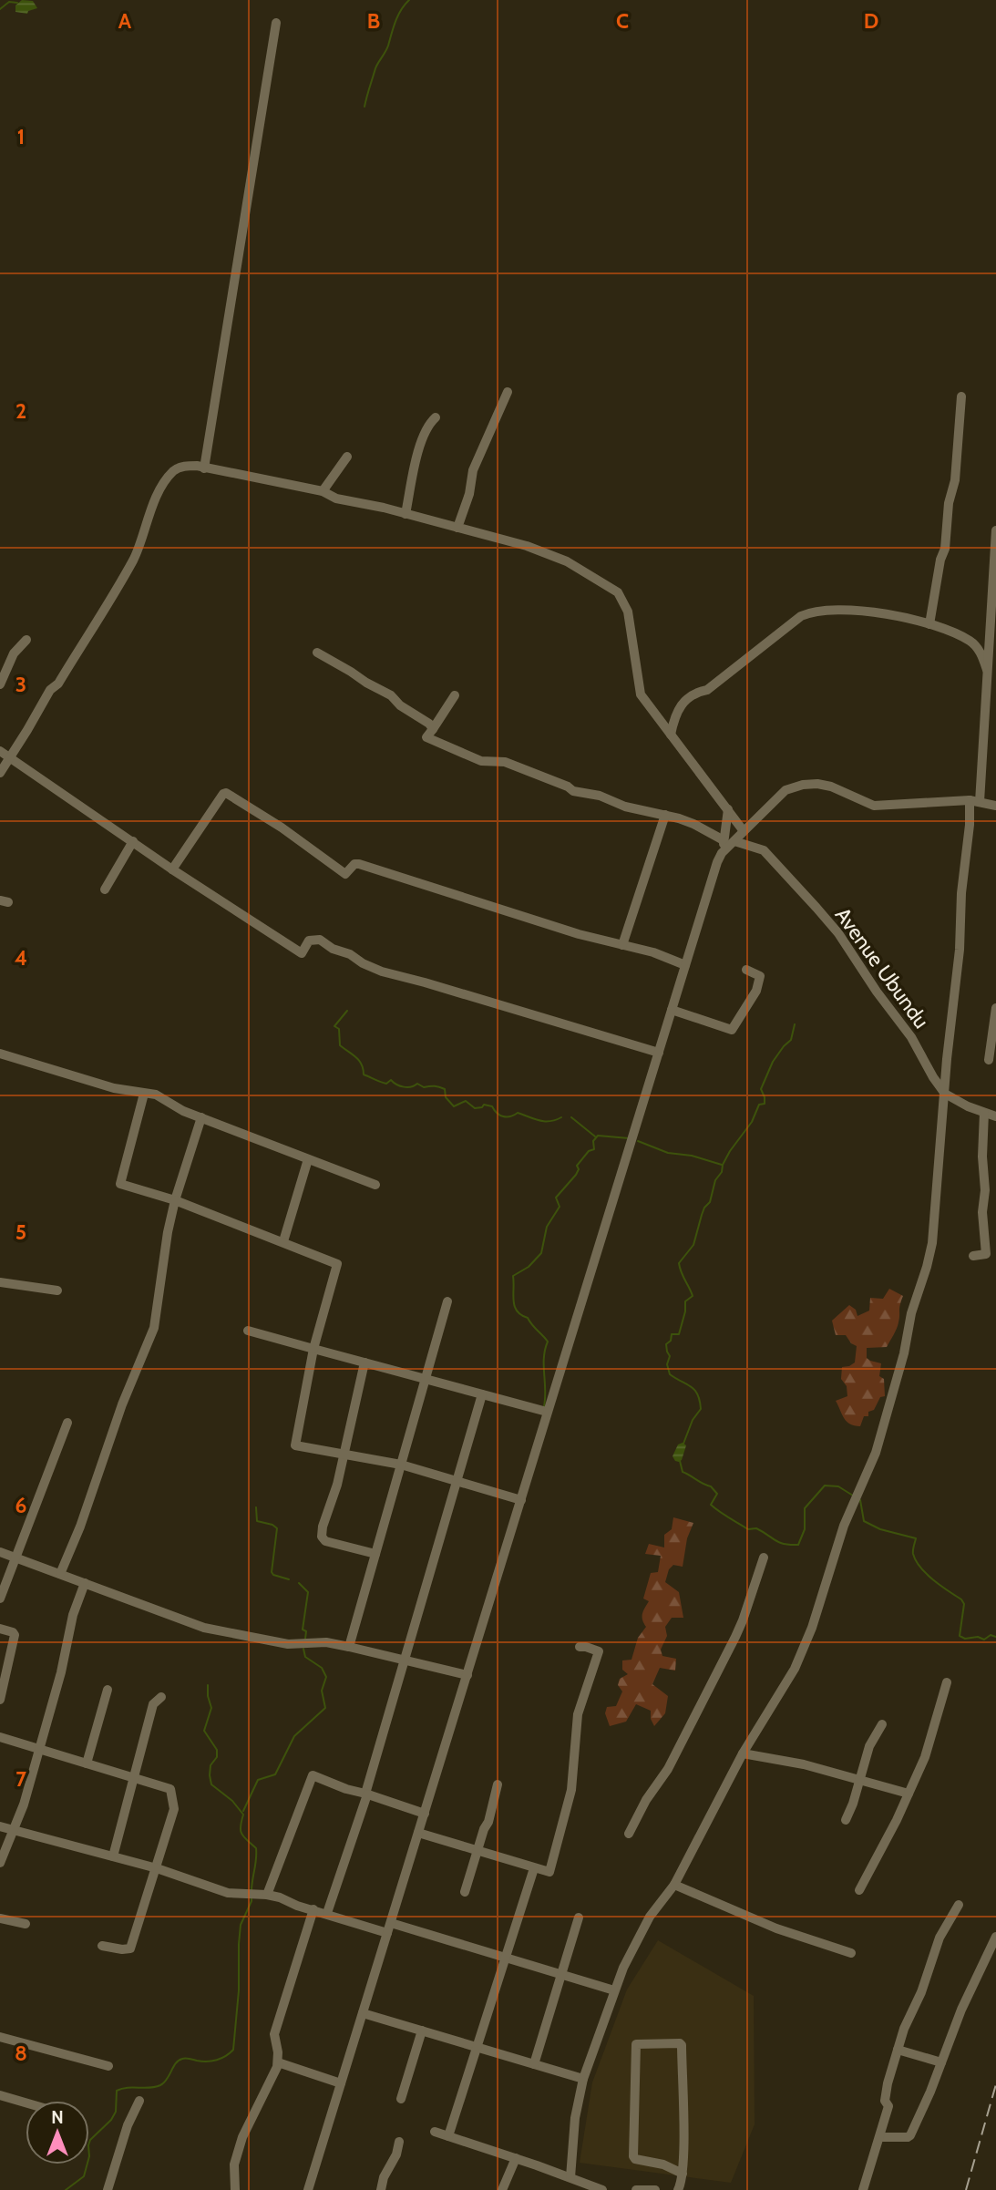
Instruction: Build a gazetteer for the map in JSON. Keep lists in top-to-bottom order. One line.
{"streets":{"street":["Avenue Ubundu"]},"north":"top","grid":{"columns":["A","B","C","D"],"rows":["1","2","3","4","5","6","7","8"]}}
